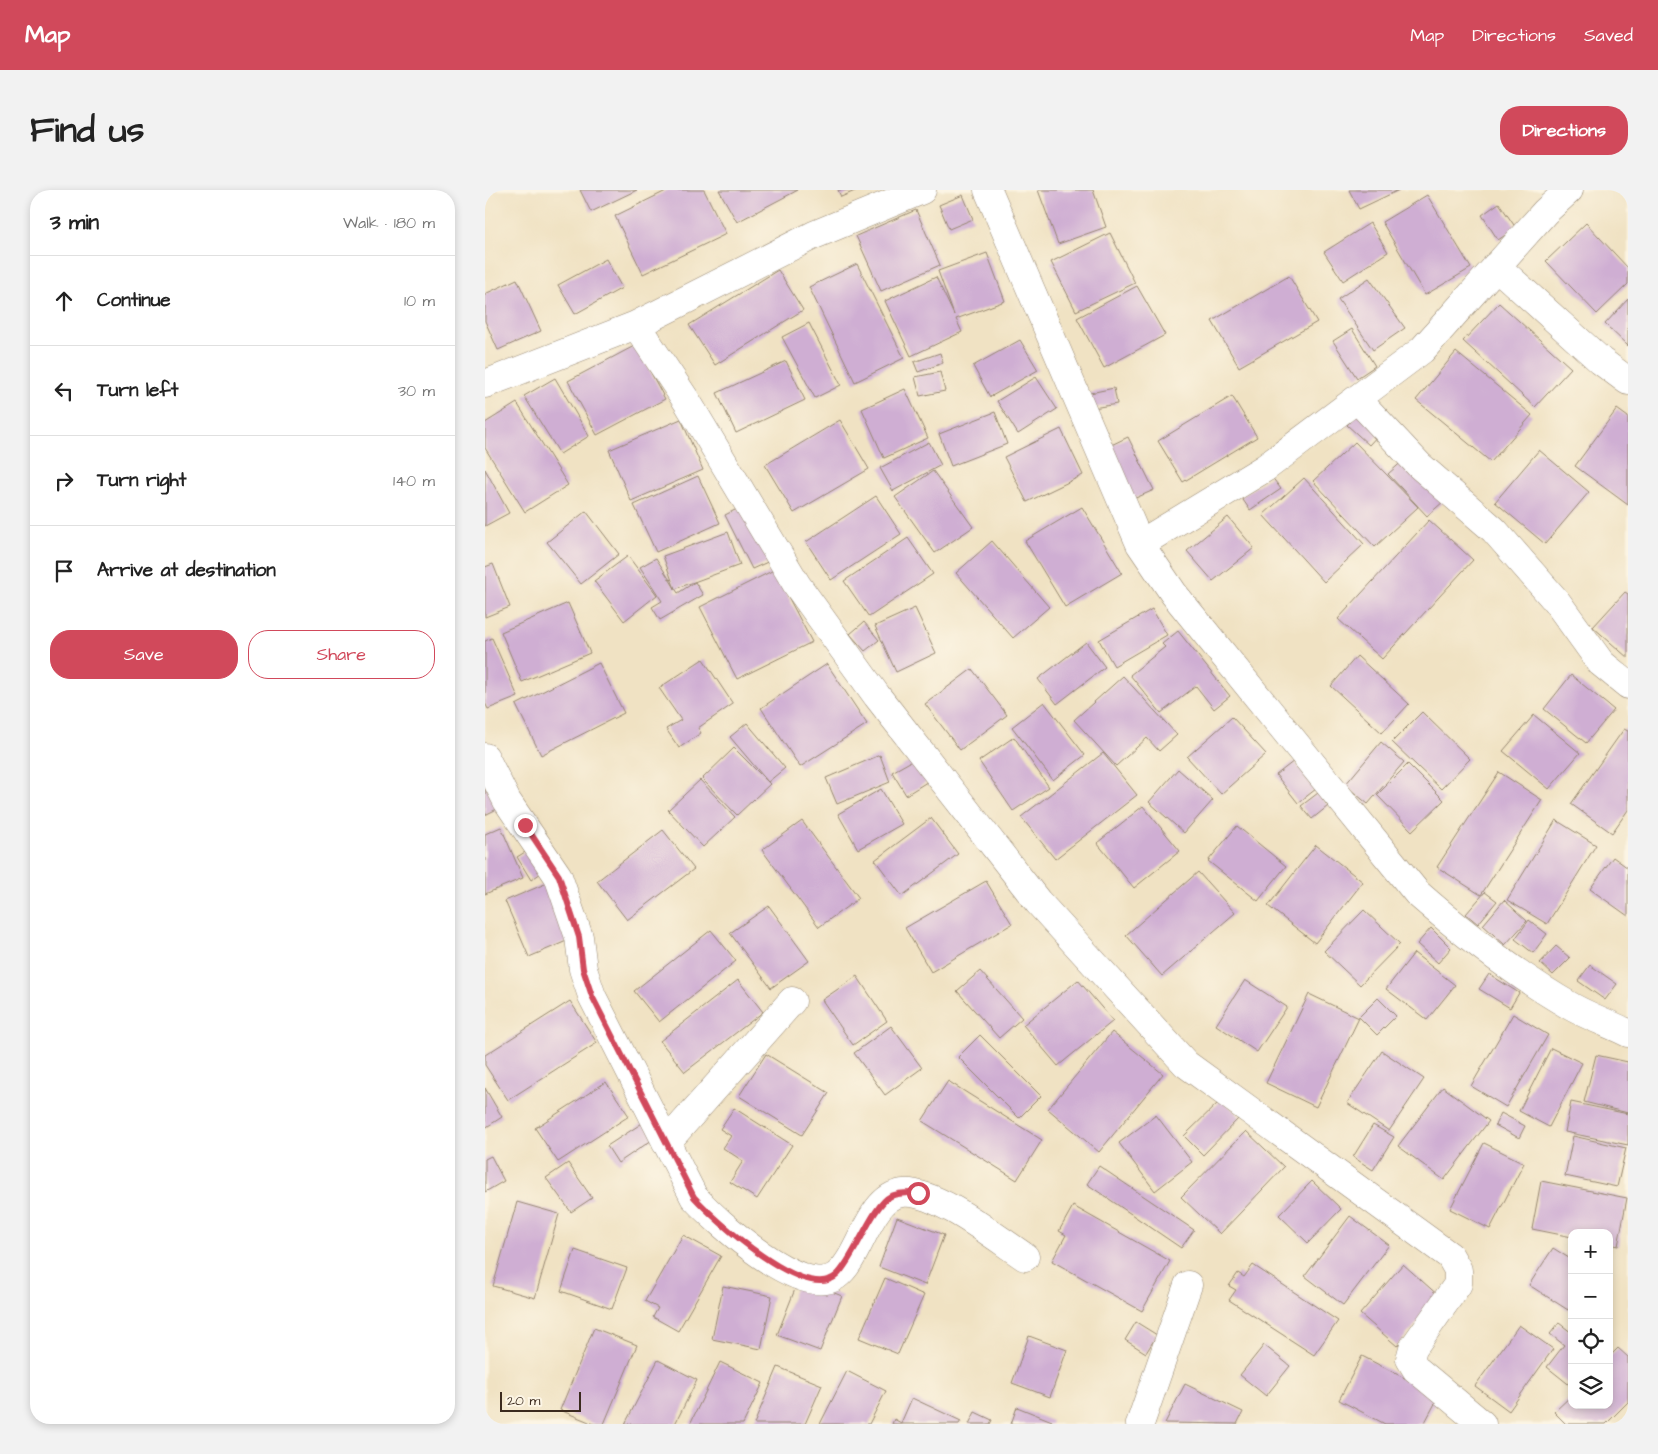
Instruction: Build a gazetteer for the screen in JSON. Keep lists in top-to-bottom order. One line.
{"scale_bar":"20 m","page":{"header":"Map","nav":["Map","Directions","Saved"],"title":"Find us","buttons":["Directions",["Save","Share"]],"heading":["3 min","Walk · 180 m"],"list":[["Continue","10 m"],["Turn left","30 m"],["Turn right","140 m"],"Arrive at destination"],"map_buttons":["+","−"],"scale":"20 m"}}
